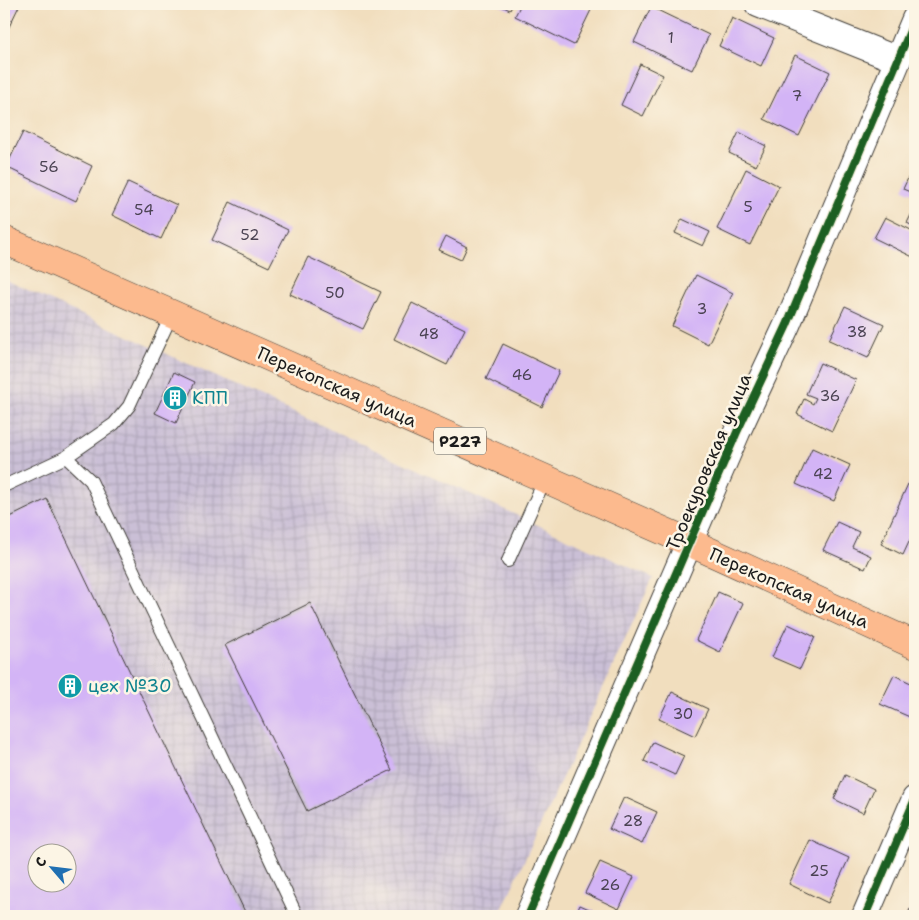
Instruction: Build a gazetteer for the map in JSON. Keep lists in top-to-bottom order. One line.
{"streets":{"main road":["Перекопская улица","Р227"],"street":["Троекуровская улица"]},"crossings":[["Перекопская улица","Троекуровская улица"]],"places":{"building":["КПП","цех №30"]},"house_numbers":["1","7","56","5","54","52","50","3","38","48","46","36","42","30","28","25","26"],"north":"top left"}
